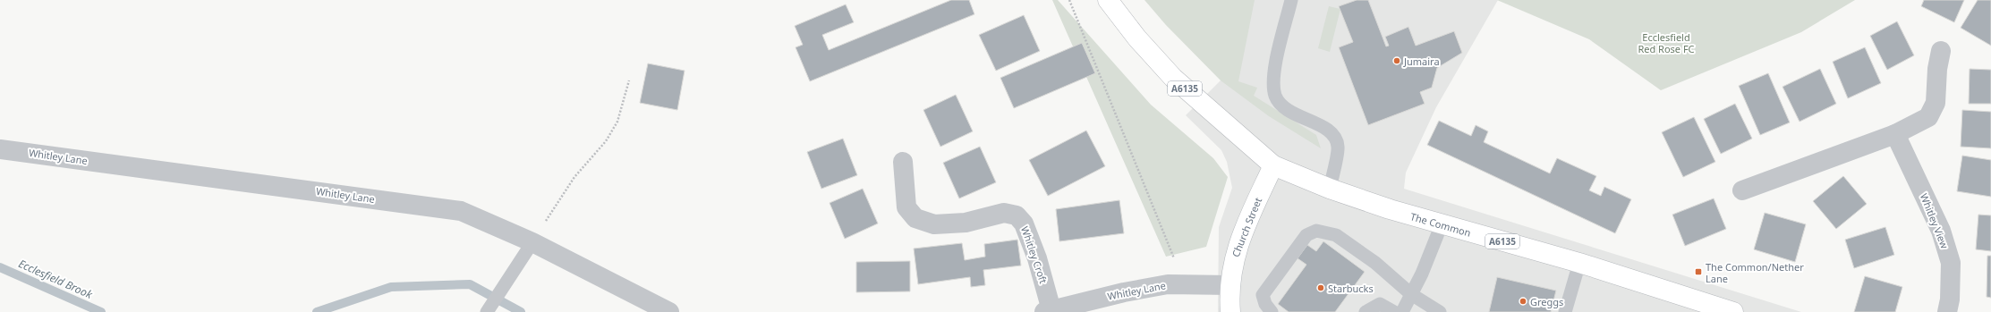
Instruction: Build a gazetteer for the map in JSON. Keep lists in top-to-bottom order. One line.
{"streets":{"main road":["A6135","The Common","Church Street"],"street":["Whitley Lane","Whitley View","Whitley Croft"]},"crossings":[["A6135","The Common"],["A6135","Church Street"],["Whitley Lane","Church Street"],["Whitley Lane","Whitley Croft"],["The Common","Church Street"]],"water":["Ecclesfield Brook"],"parks":["Ecclesfield Red Rose FC"],"places":{"other":["Jumaira","Starbucks","Greggs"],"transit":["The Common/Nether Lane"]}}
